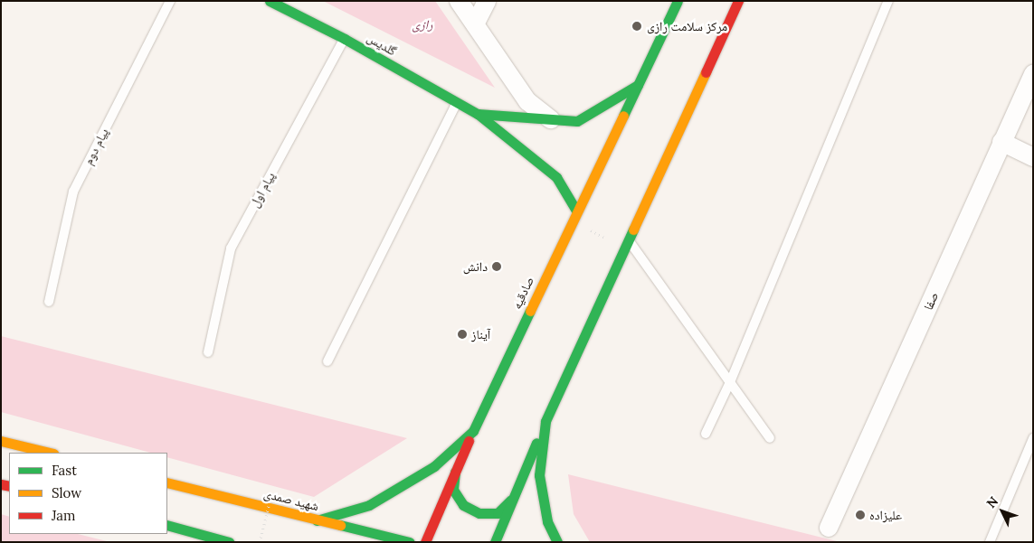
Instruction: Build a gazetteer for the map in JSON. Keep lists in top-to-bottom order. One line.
{"streets":{"main road":["گلدیس","صادقیه","شهید صمدی"],"street":["صفا"],"lane":["پیام دوم","پیام اول"]},"crossings":[["گلدیس","پیام اول"],["صادقیه","شهید صمدی"]],"parks":["رازی"],"places":["مرکز سلامت رازی","دانش","آیناز","علیزاده"],"legend":["Fast","Slow","Jam"],"north":"top left"}
